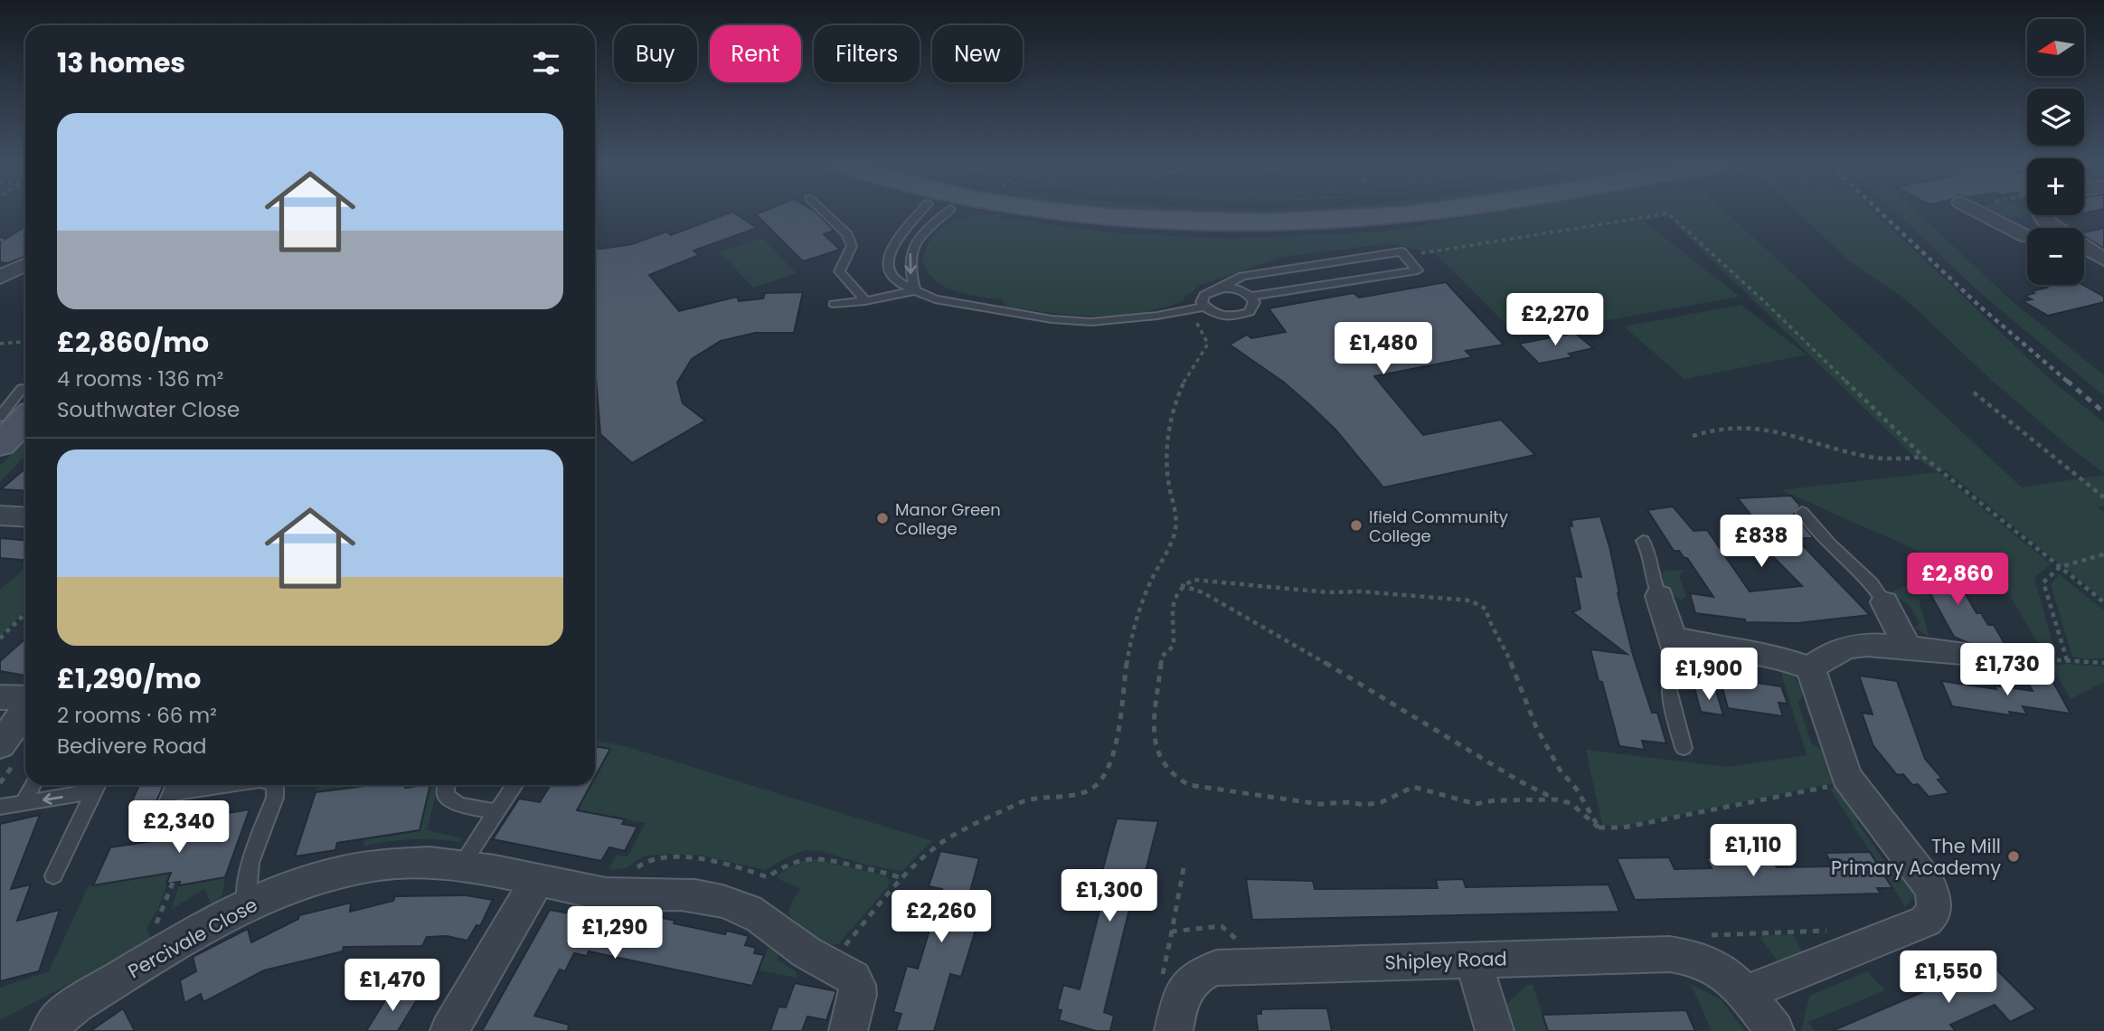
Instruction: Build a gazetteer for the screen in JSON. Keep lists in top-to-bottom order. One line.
{"streets":{"street":["Percivale Close","Shipley Road"]},"places":["Manor Green College","Ifield Community College","The Mill Primary Academy"],"north":"left","page":{"map_buttons":["+","−"],"chip":["Buy","Rent","Filters","New"],"heading":"13 homes","list":[{"name":"£2,860/mo","note":"4 rooms · 136 m² · Southwater Close"},{"name":"£1,290/mo","note":"2 rooms · 66 m² · Bedivere Road"}],"price":["£2,270","£1,480","£838","£2,860","£1,730","£1,900","£2,340","£1,110","£1,300","£2,260","£1,290","£1,550","£1,470"]}}
